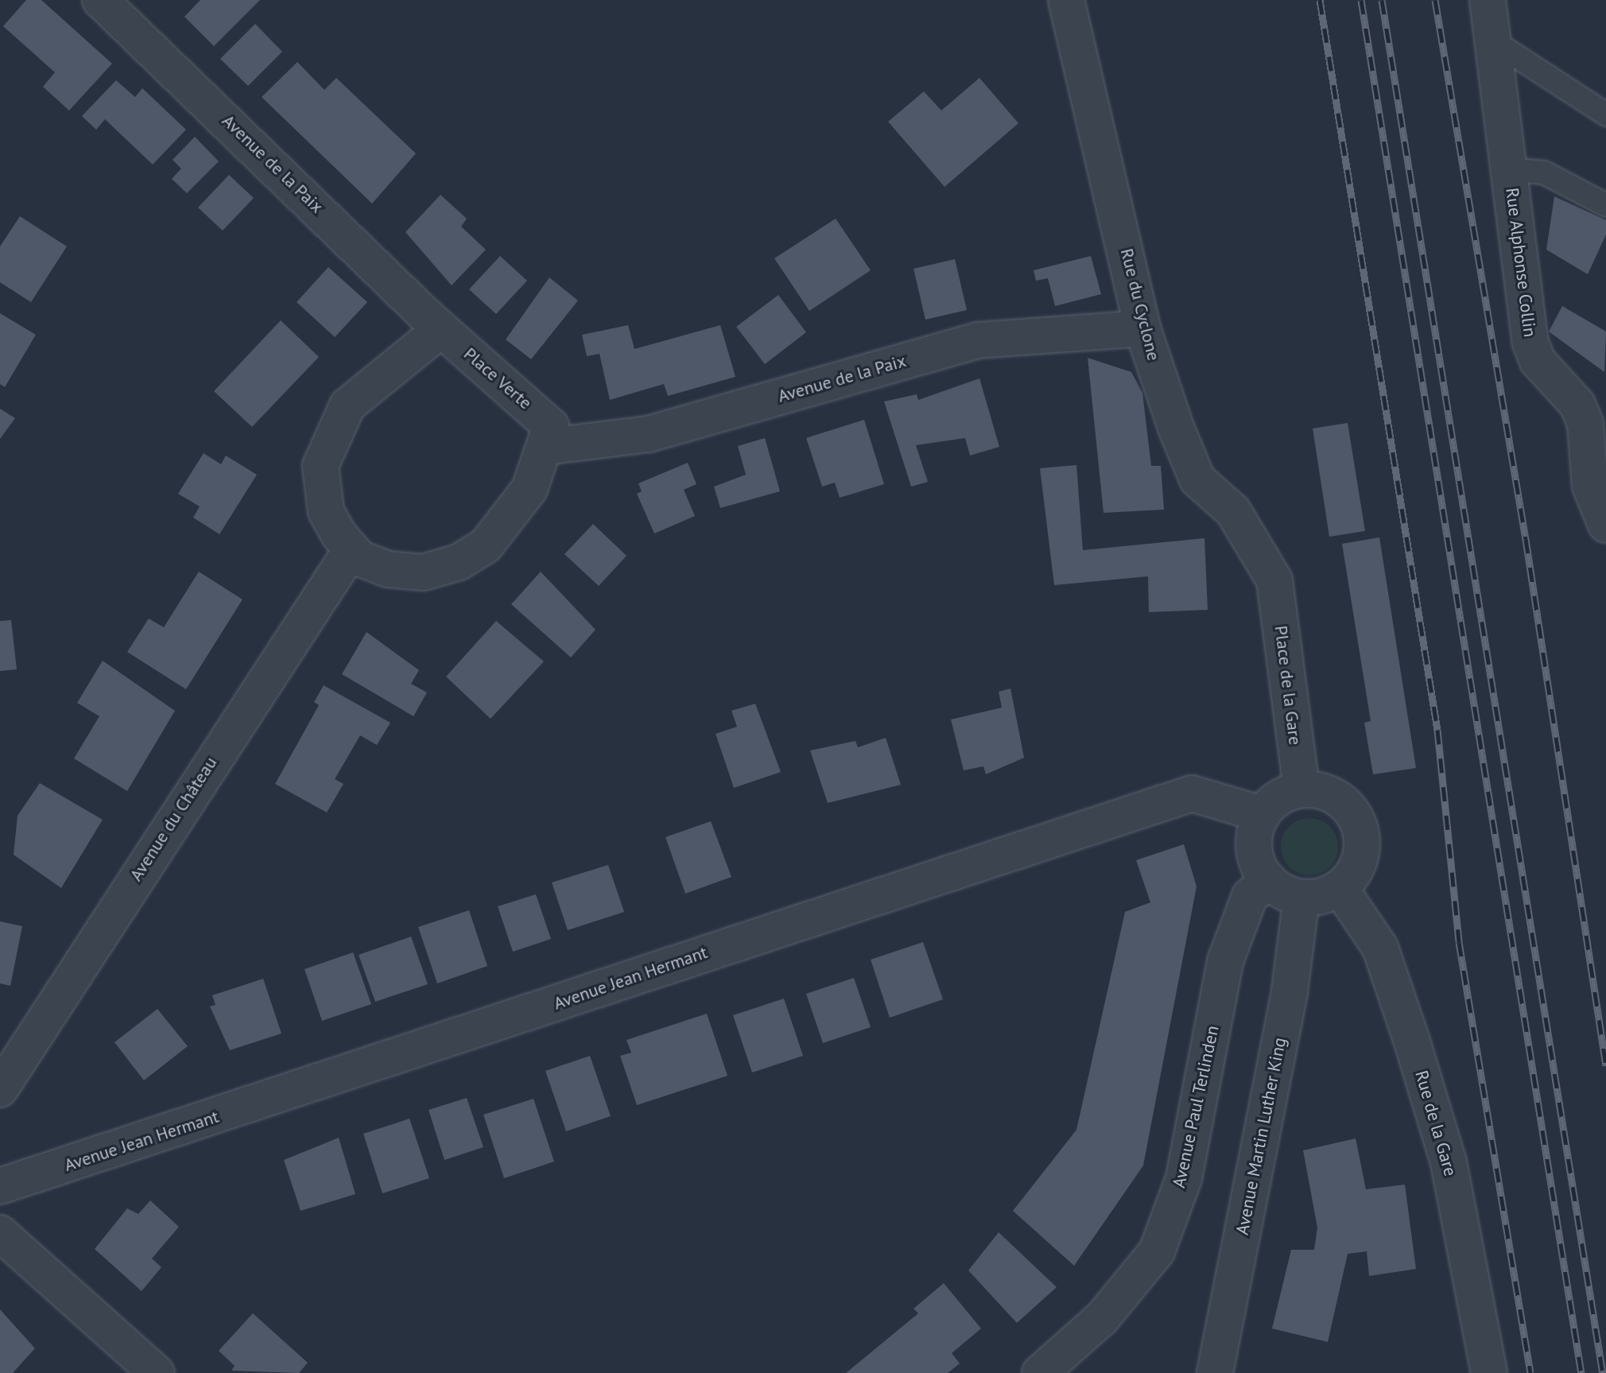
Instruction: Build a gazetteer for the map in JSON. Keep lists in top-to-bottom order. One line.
{"streets":{"street":["Avenue de la Paix","Rue Alphonse Collin","Rue du Cyclone","Place Verte","Place de la Gare","Avenue du Château","Avenue Jean Hermant","Avenue Paul Terlinden","Rue de la Gare","Avenue Martin Luther King"]},"crossings":[["Avenue de la Paix","Rue du Cyclone"],["Avenue de la Paix","Place Verte"],["Avenue de la Paix","Avenue du Château"],["Rue du Cyclone","Place de la Gare"],["Place Verte","Avenue du Château"],["Place de la Gare","Avenue Jean Hermant"],["Place de la Gare","Avenue Paul Terlinden"],["Place de la Gare","Rue de la Gare"],["Place de la Gare","Avenue Martin Luther King"],["Avenue Jean Hermant","Avenue Paul Terlinden"],["Avenue Jean Hermant","Rue de la Gare"],["Avenue Jean Hermant","Avenue Martin Luther King"],["Avenue Paul Terlinden","Rue de la Gare"],["Avenue Paul Terlinden","Avenue Martin Luther King"],["Rue de la Gare","Avenue Martin Luther King"]]}
